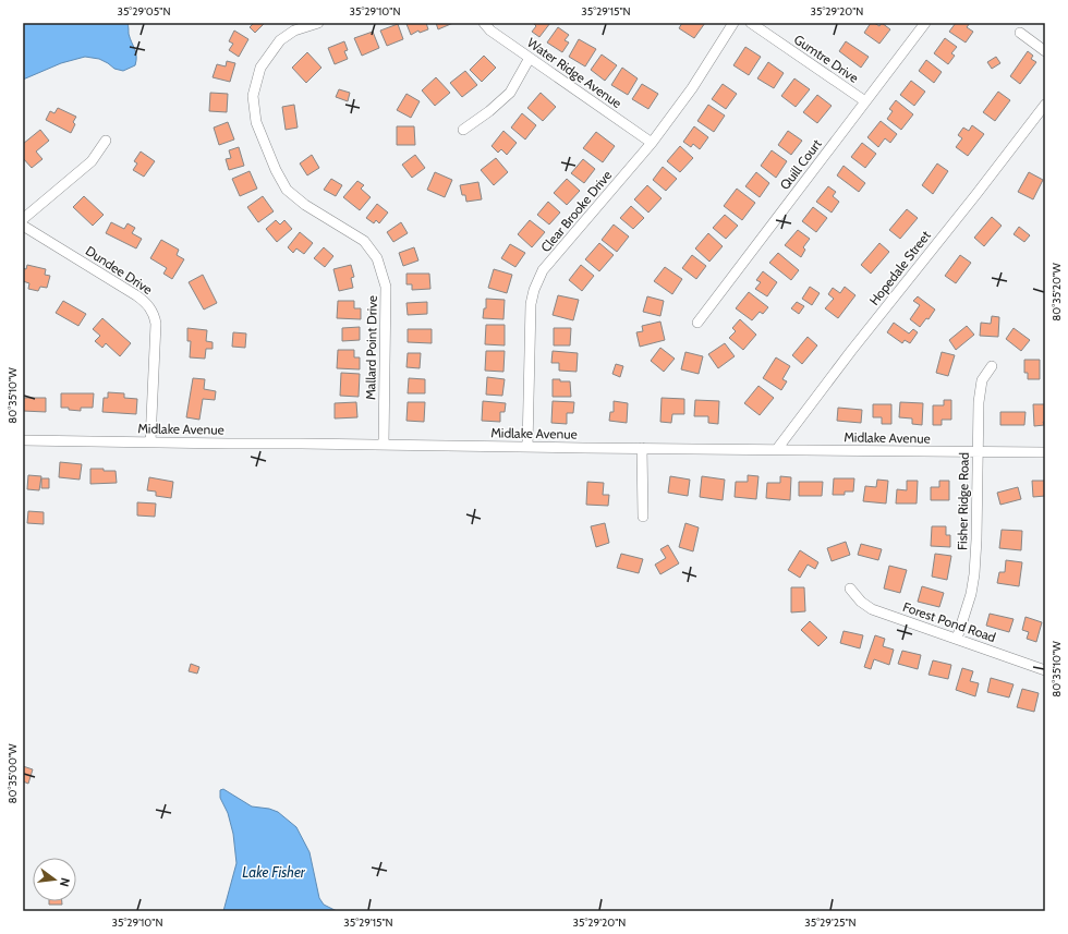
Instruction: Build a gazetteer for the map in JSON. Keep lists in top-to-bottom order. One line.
{"streets":{"street":["Gumtre Drive","Water Ridge Avenue","Quill Court","Clear Brooke Drive","Hopedale Street","Dundee Drive","Mallard Point Drive","Midlake Avenue","Fisher Ridge Road","Forest Pond Road"]},"crossings":[["Gumtre Drive","Quill Court"],["Water Ridge Avenue","Clear Brooke Drive"],["Clear Brooke Drive","Midlake Avenue"],["Hopedale Street","Midlake Avenue"],["Dundee Drive","Midlake Avenue"],["Mallard Point Drive","Midlake Avenue"],["Midlake Avenue","Fisher Ridge Road"],["Fisher Ridge Road","Forest Pond Road"]],"water":["Lake Fisher"],"north":"right","coordinates":["35°29'05\"N","35°29'10\"N","35°29'15\"N","35°29'20\"N","80°35'20\"W","80°35'10\"W","80°35'00\"W","35°29'25\"N"]}
